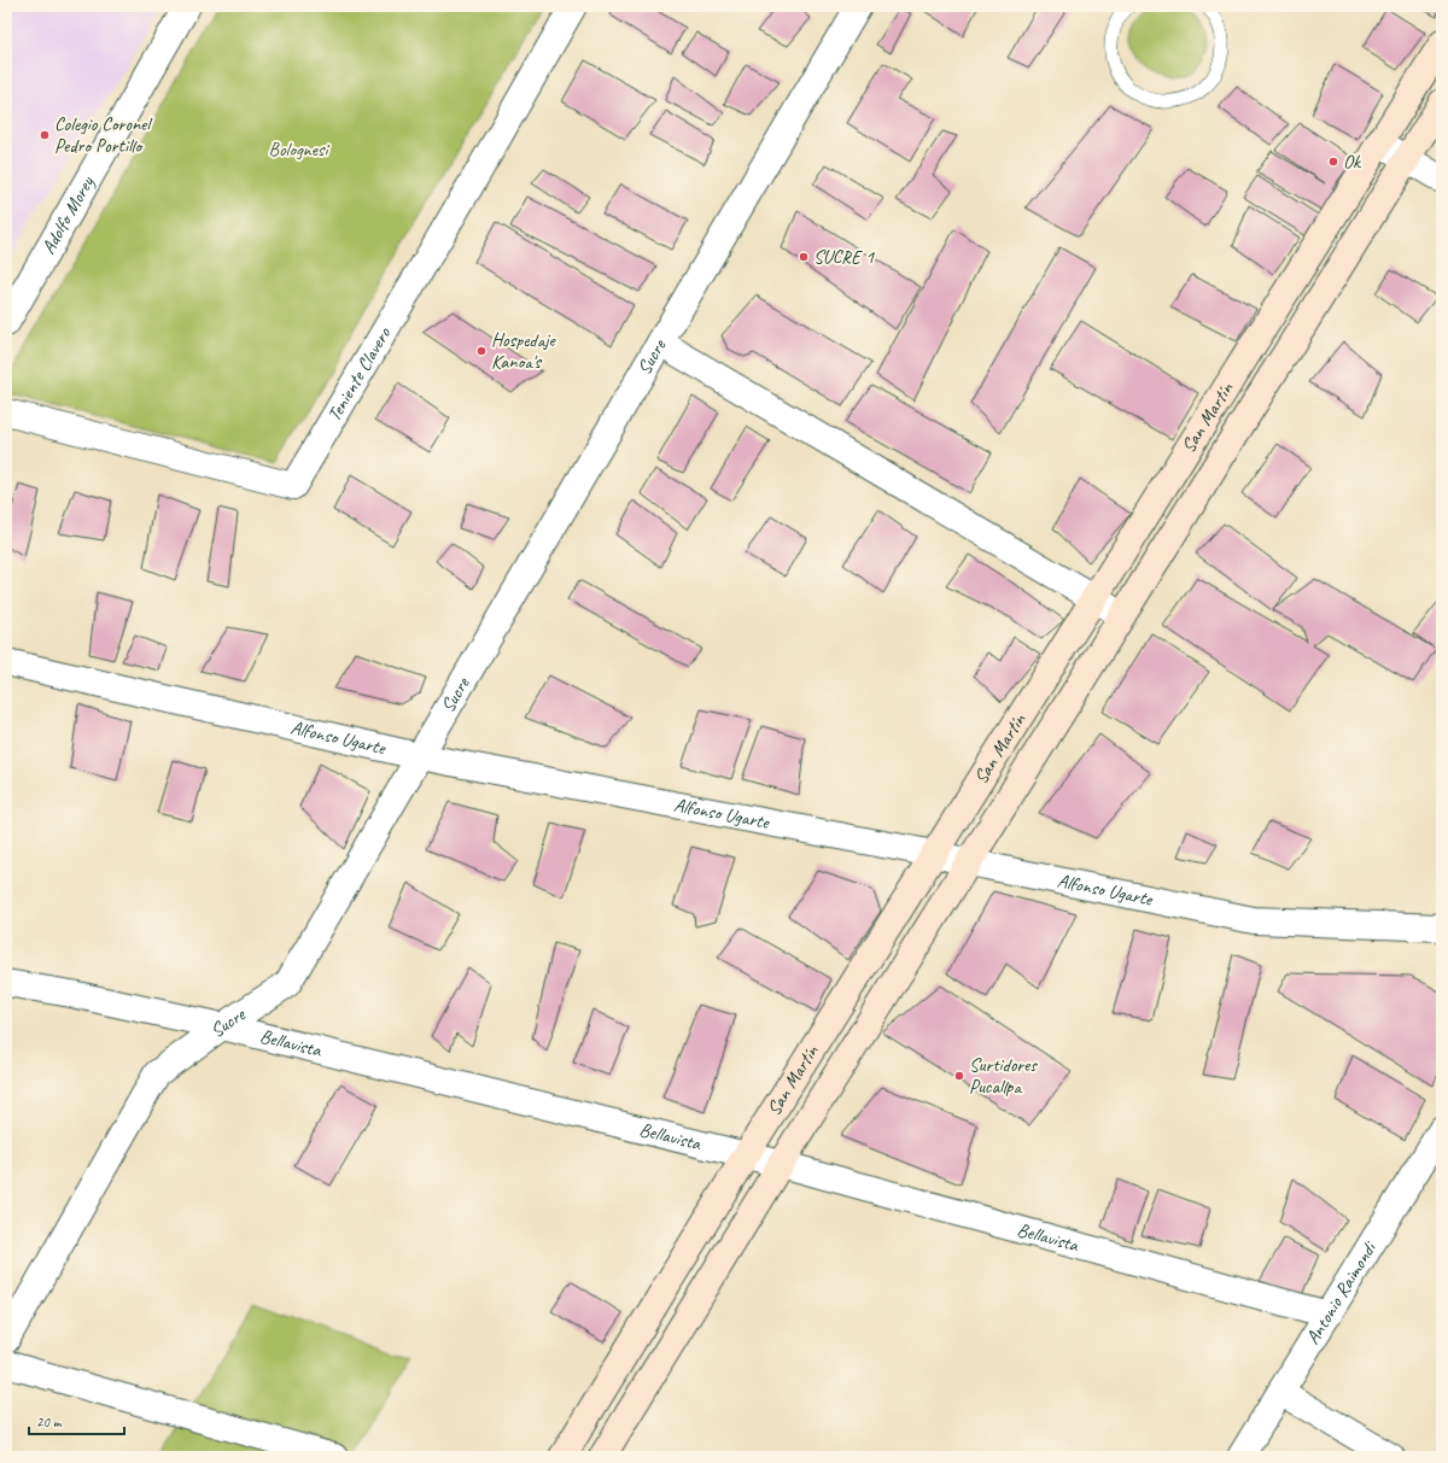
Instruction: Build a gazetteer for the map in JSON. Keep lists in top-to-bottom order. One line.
{"streets":{"main road":["San Martín"],"street":["Adolfo Morey","Sucre","Teniente Clavero","Alfonso Ugarte","Bellavista","Antonio Raimondi"]},"crossings":[["Sucre","Alfonso Ugarte"],["Sucre","Bellavista"],["San Martín","Alfonso Ugarte"],["San Martín","Bellavista"],["Bellavista","Antonio Raimondi"]],"parks":["Bolognesi"],"places":["Colegio Coronel Pedro Portillo","Ok","SUCRE 1","Hospedaje Kanoa's","Surtidores Pucallpa"],"scale_bar":"20 m"}
